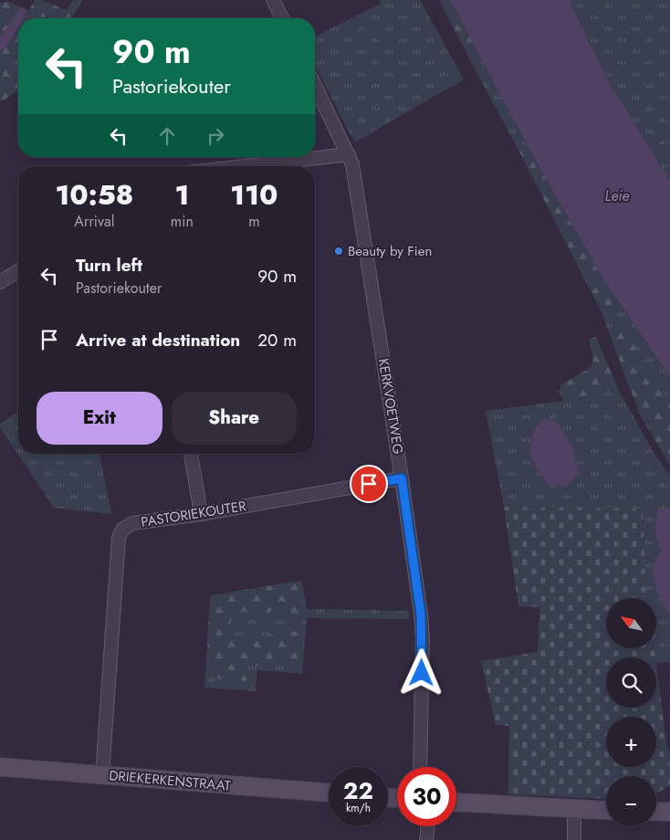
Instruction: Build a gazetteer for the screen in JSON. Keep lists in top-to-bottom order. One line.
{"streets":{"street":["KERKVOETWEG","PASTORIEKOUTER","DRIEKERKENSTRAAT"]},"crossings":[["KERKVOETWEG","PASTORIEKOUTER"],["PASTORIEKOUTER","DRIEKERKENSTRAAT"]],"water":["Leie"],"places":["Beauty by Fien"],"north":"top left","page":{"turn":["90 m","Pastoriekouter"],"eta":["10:58","Arrival","1","min","110","m"],"list":[{"name":"Turn left","note":"Pastoriekouter","value":"90 m"},{"name":"Arrive at destination","value":"20 m"}],"buttons":["Exit","Share"],"map_buttons":["+","−"],"speed":"22 km/h","limit":"30"}}
